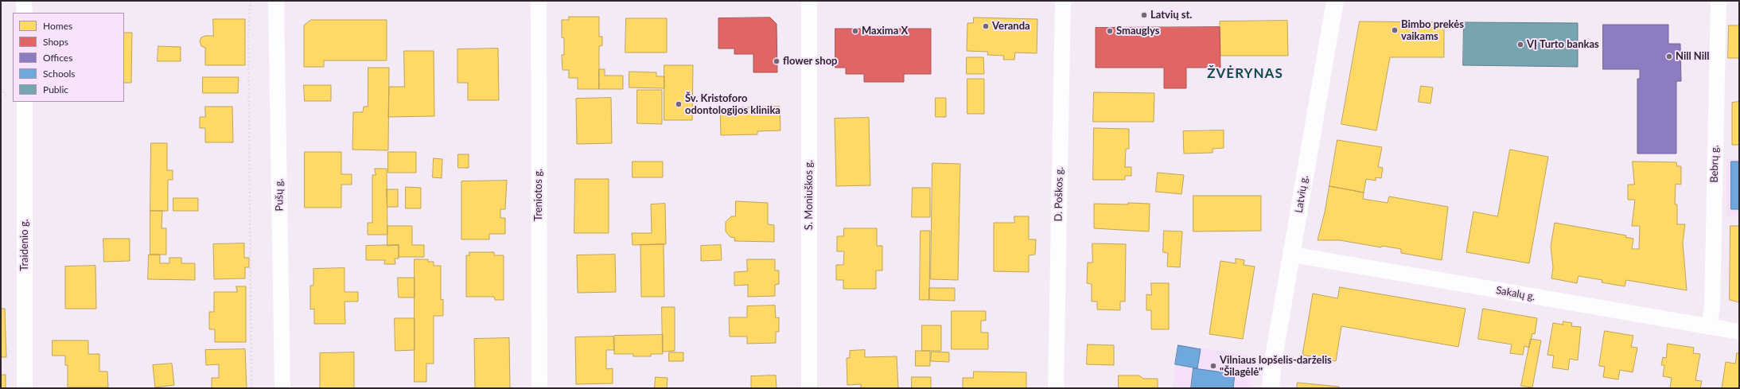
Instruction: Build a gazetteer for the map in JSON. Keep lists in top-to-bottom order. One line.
{"streets":{"street":["Bebrų g.","D. Poškos g.","Latvių g.","Pušų g.","Treniotos g.","S. Moniuškos g.","Traidenio g.","Sakalų g."]},"crossings":[["Bebrų g.","Sakalų g."],["Latvių g.","Sakalų g."]],"districts":["ŽVĖRYNAS"],"places":["Latvių st.","Veranda","Bimbo prekės vaikams","Maxima X","Smauglys","VĮ Turto bankas","Nill Nill","flower shop","Šv. Kristoforo odontologijos klinika","Vilniaus lopšelis-darželis \"Šilagėlė\""],"legend":["Homes","Shops","Offices","Schools","Public"]}
